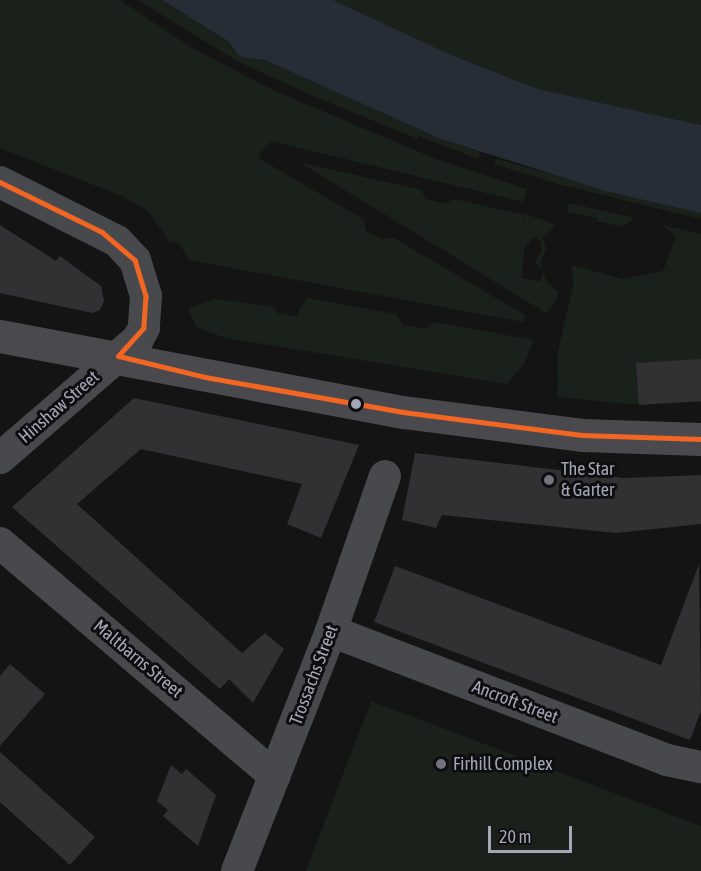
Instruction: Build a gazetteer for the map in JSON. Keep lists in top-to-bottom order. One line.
{"streets":{"street":["Hinshaw Street","Maltbarns Street","Trossachs Street","Ancroft Street"]},"crossings":[["Maltbarns Street","Trossachs Street"],["Trossachs Street","Ancroft Street"]],"places":["The Star & Garter","Firhill Complex"],"scale_bar":"20 m"}
